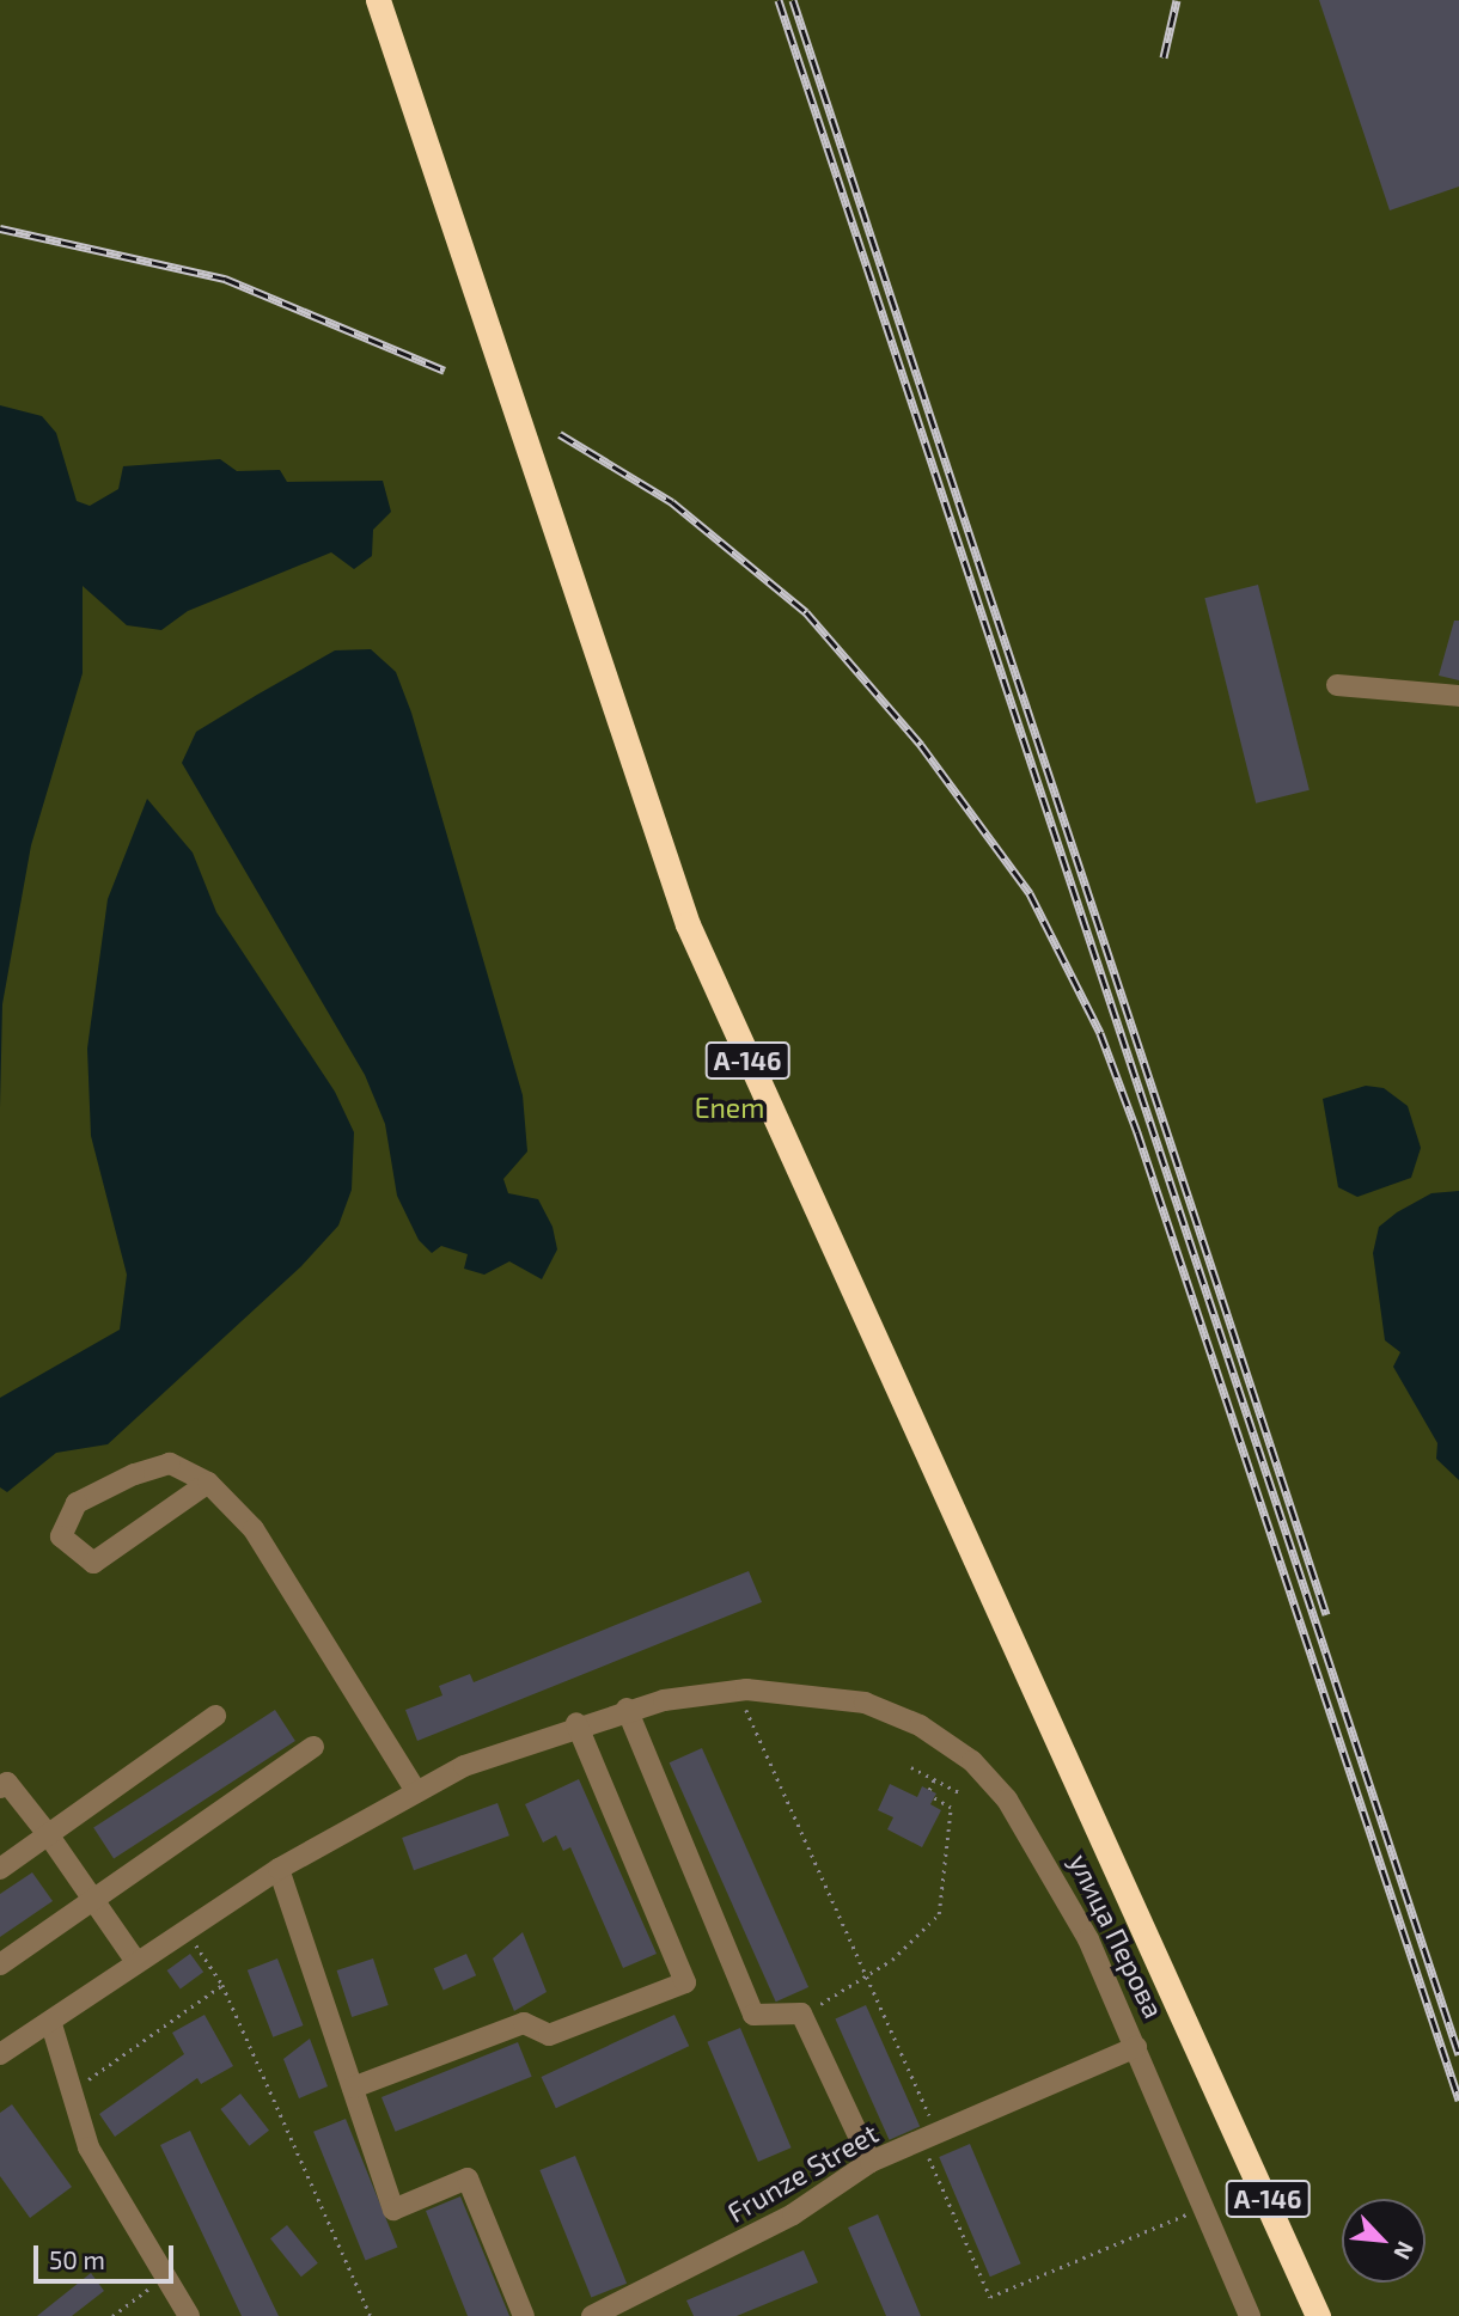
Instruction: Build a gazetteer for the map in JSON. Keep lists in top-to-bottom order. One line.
{"streets":{"highway":["А-146"],"street":["улица Перова","Frunze Street"]},"crossings":[["улица Перова","Frunze Street"]],"parks":["Enem"],"scale_bar":"50 m","north":"bottom right"}
